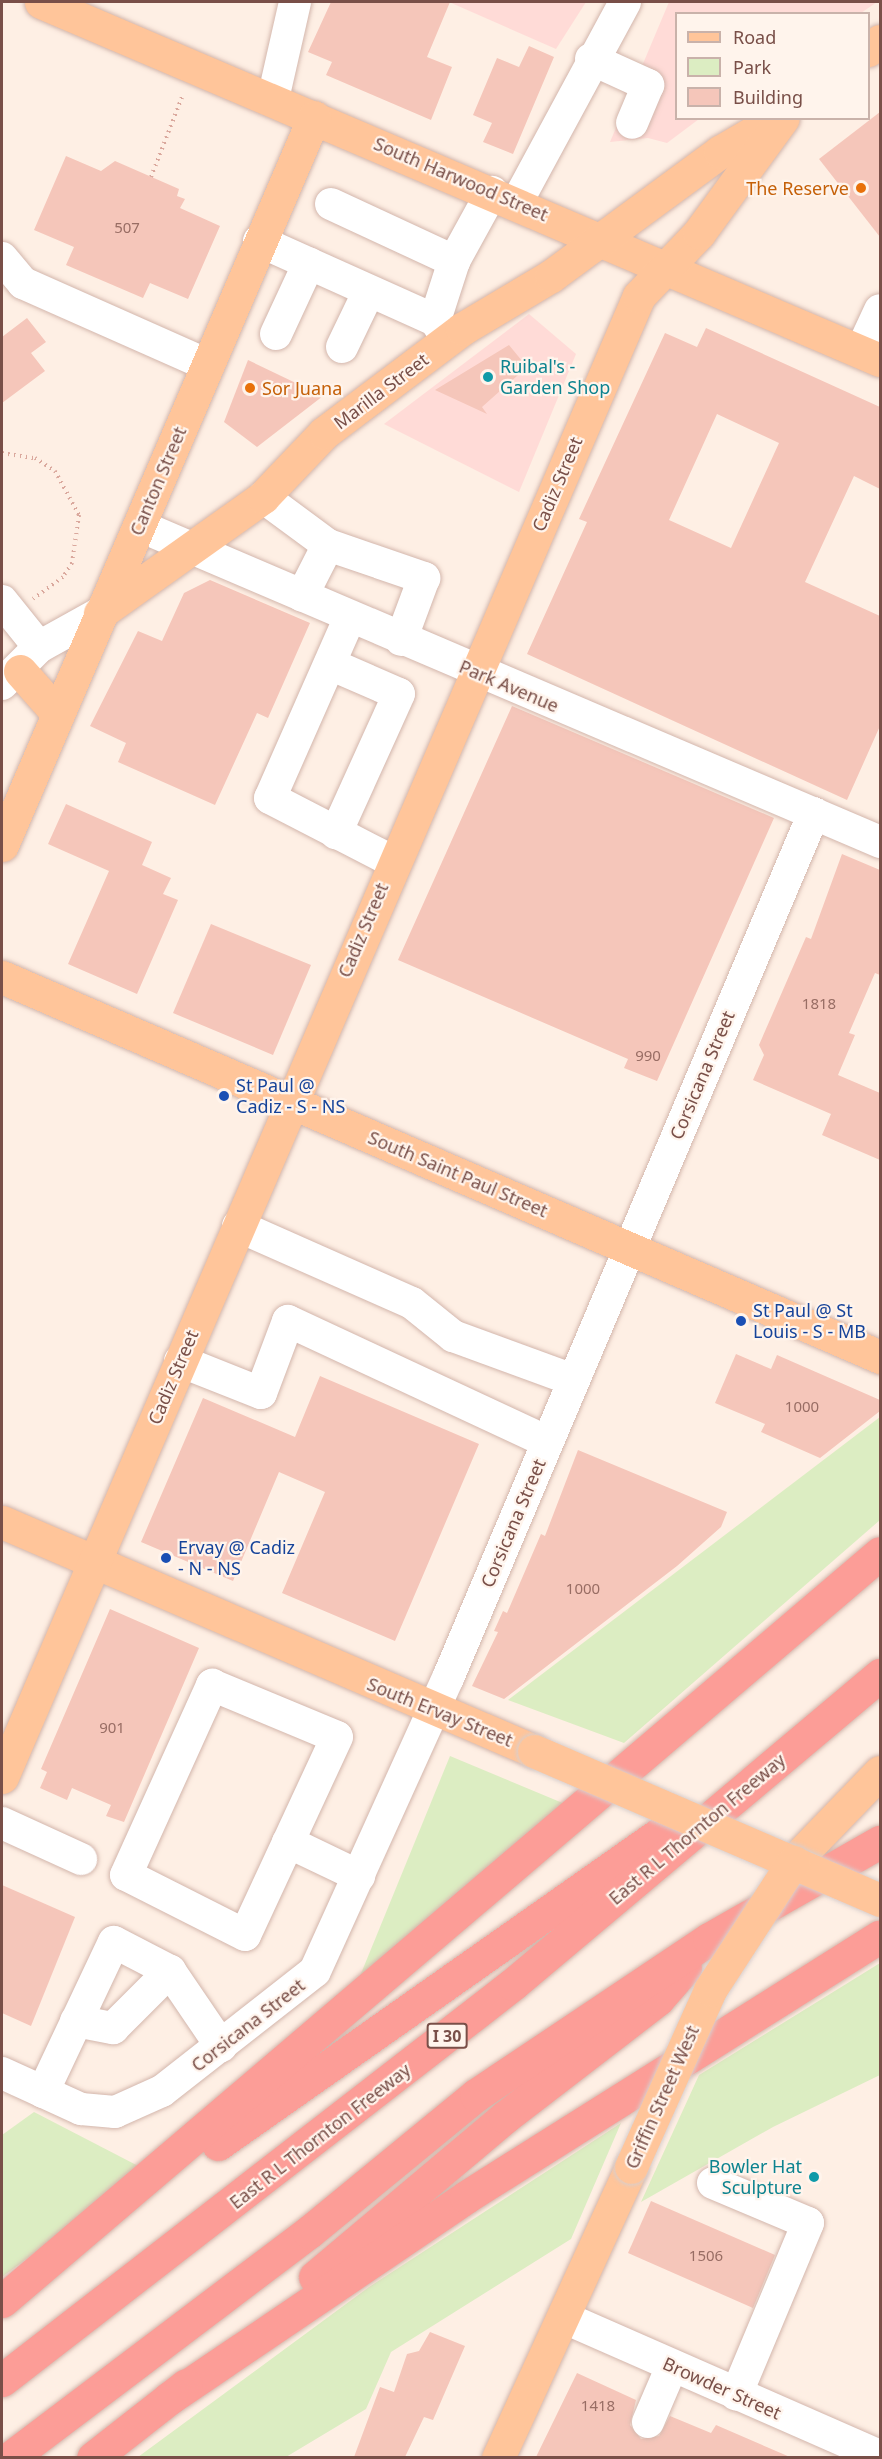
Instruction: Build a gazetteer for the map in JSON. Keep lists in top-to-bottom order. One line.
{"streets":{"highway":["East R L Thornton Freeway","I 30"],"main road":["South Harwood Street","Marilla Street","Canton Street","Cadiz Street","South Saint Paul Street","South Ervay Street","Griffin Street West"],"street":["Park Avenue","Corsicana Street","Browder Street"]},"crossings":[["South Harwood Street","Marilla Street"],["South Harwood Street","Canton Street"],["South Harwood Street","Cadiz Street"],["Marilla Street","Canton Street"],["Marilla Street","Park Avenue"],["Canton Street","Park Avenue"],["Cadiz Street","Park Avenue"],["Cadiz Street","South Saint Paul Street"],["Cadiz Street","South Ervay Street"],["Park Avenue","Corsicana Street"],["Corsicana Street","South Saint Paul Street"],["Corsicana Street","South Ervay Street"],["South Ervay Street","Griffin Street West"],["Griffin Street West","Browder Street"]],"places":["The Reserve","Ruibal's - Garden Shop","Sor Juana","St Paul @ Cadiz - S - NS","St Paul @ St Louis - S - MB","Ervay @ Cadiz - N - NS","Bowler Hat Sculpture"],"house_numbers":["507","1818","990","1000","1000","901","1506","1418"],"legend":["Road","Park","Building"]}
